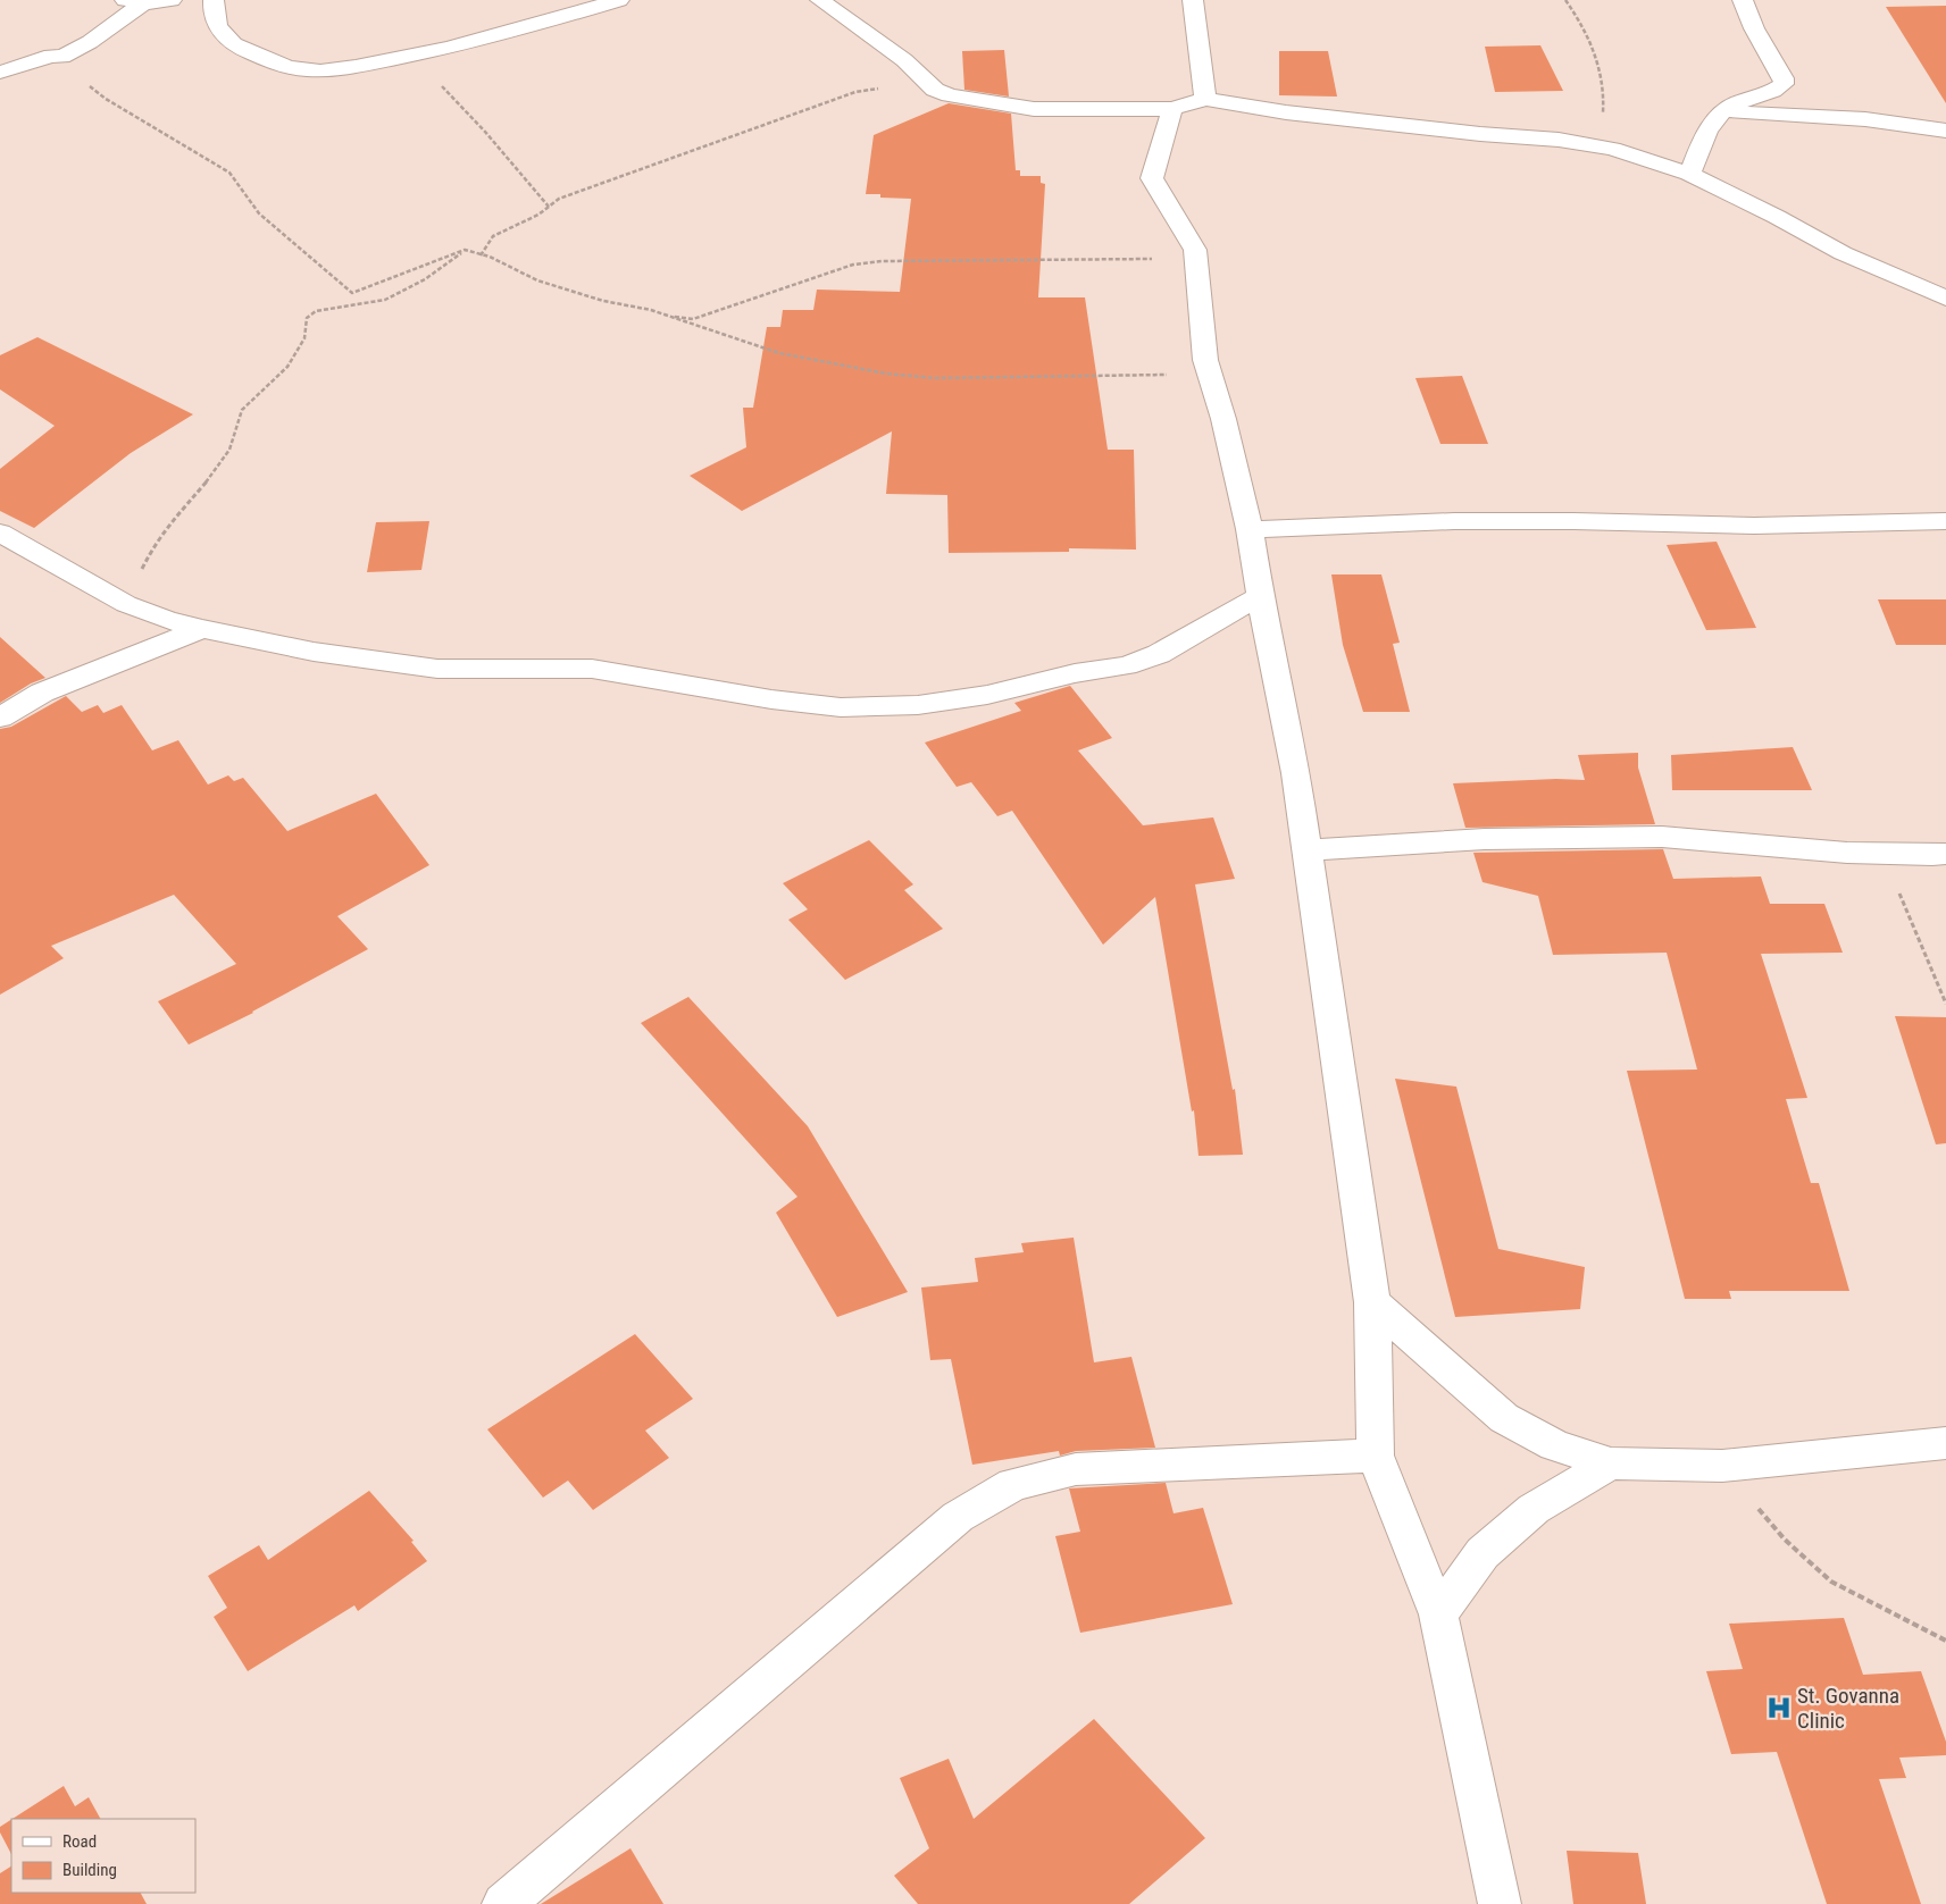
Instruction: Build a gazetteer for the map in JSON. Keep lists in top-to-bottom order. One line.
{"places":{"hospital":["St. Govanna Clinic"]},"legend":["Road","Building"]}
